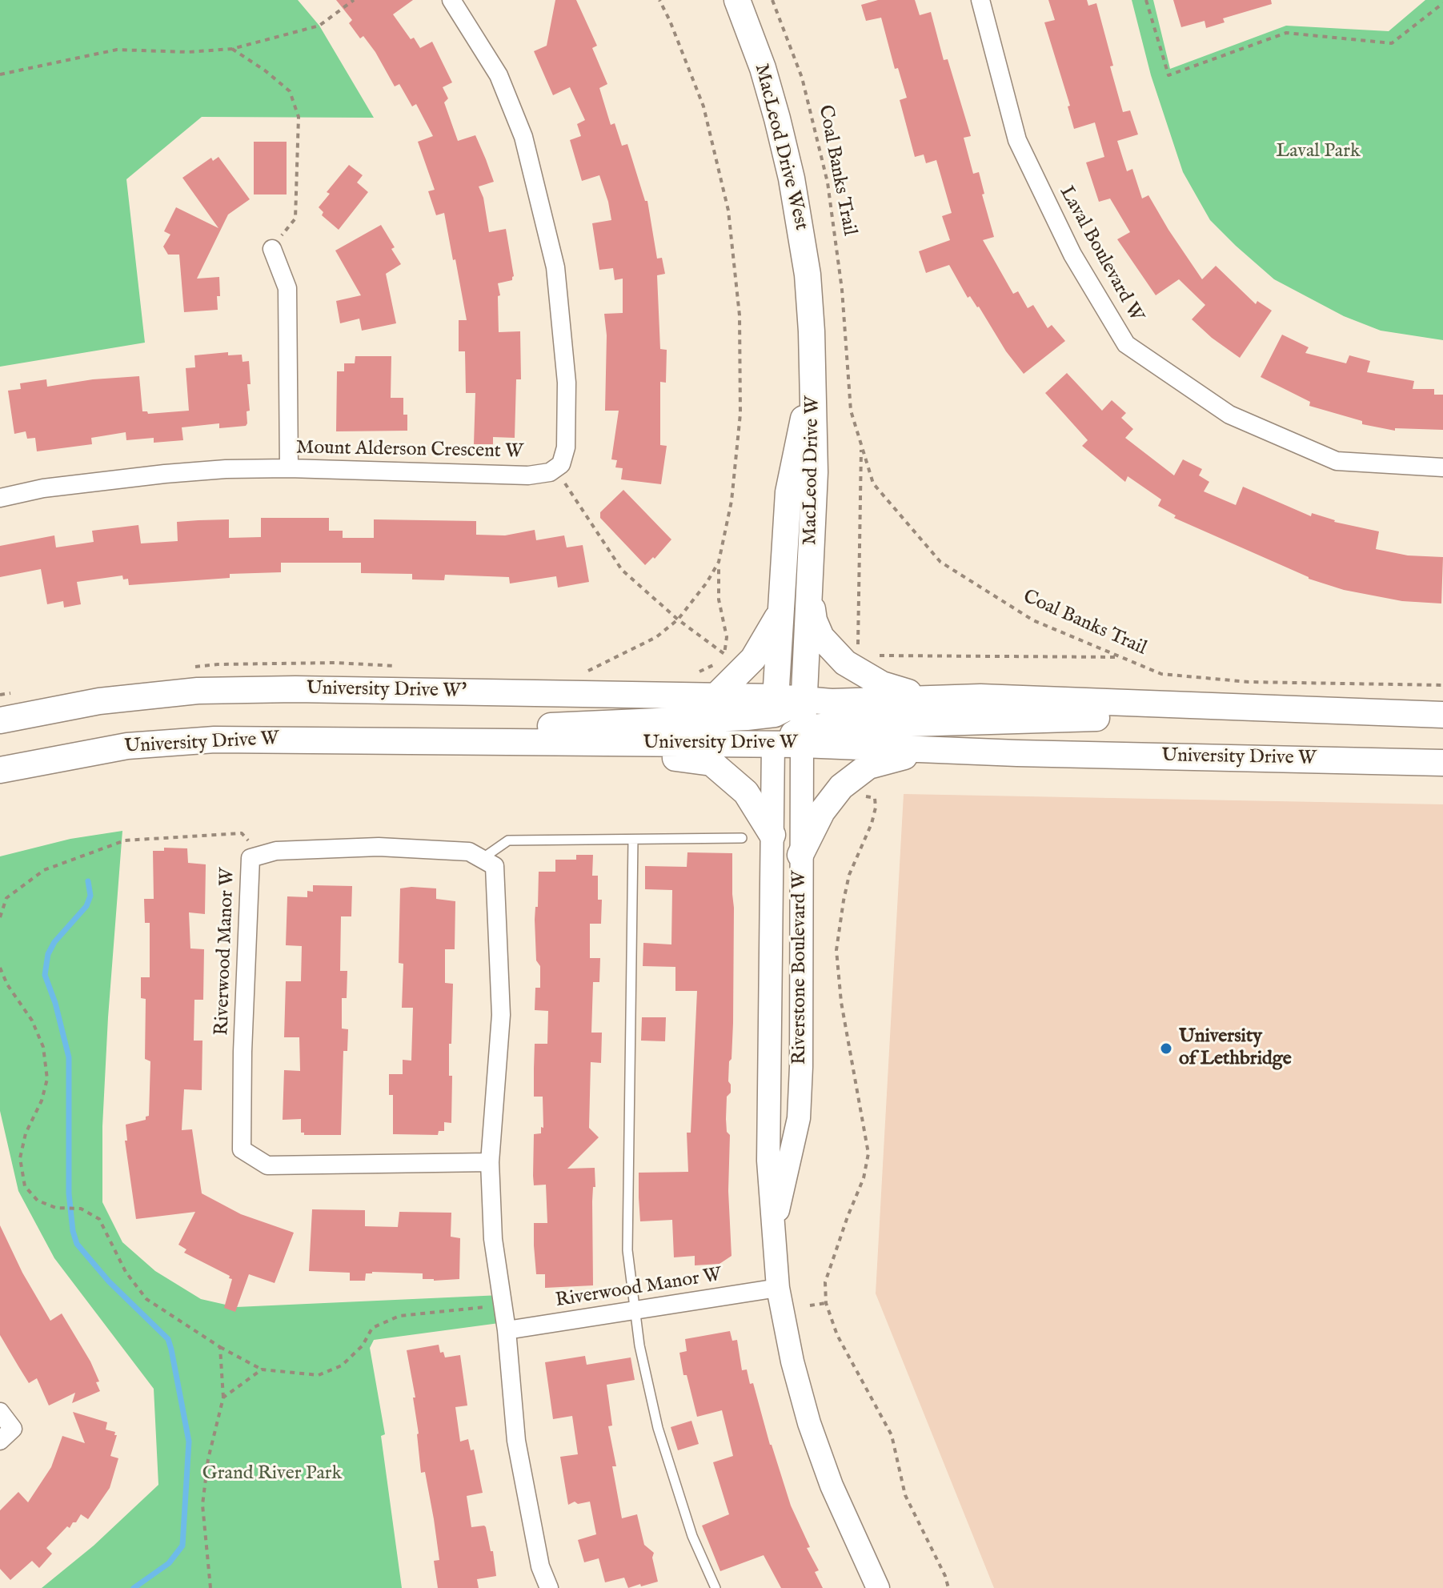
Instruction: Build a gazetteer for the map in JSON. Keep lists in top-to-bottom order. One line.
{"streets":{"main road":["MacLeod Drive West","MacLeod Drive W","University Drive W'","University Drive W","Riverstone Boulevard W"],"street":["Laval Boulevard W","Mount Alderson Crescent W","Riverwood Manor W"],"path":["Coal Banks Trail"]},"crossings":[["MacLeod Drive West","MacLeod Drive W"],["MacLeod Drive W","University Drive W'"],["MacLeod Drive W","Riverstone Boulevard W"],["University Drive W'","Riverstone Boulevard W"],["University Drive W","Riverstone Boulevard W"],["Riverwood Manor W","Riverstone Boulevard W"]],"parks":["Laval Park","Grand River Park"],"places":["University of Lethbridge"]}
